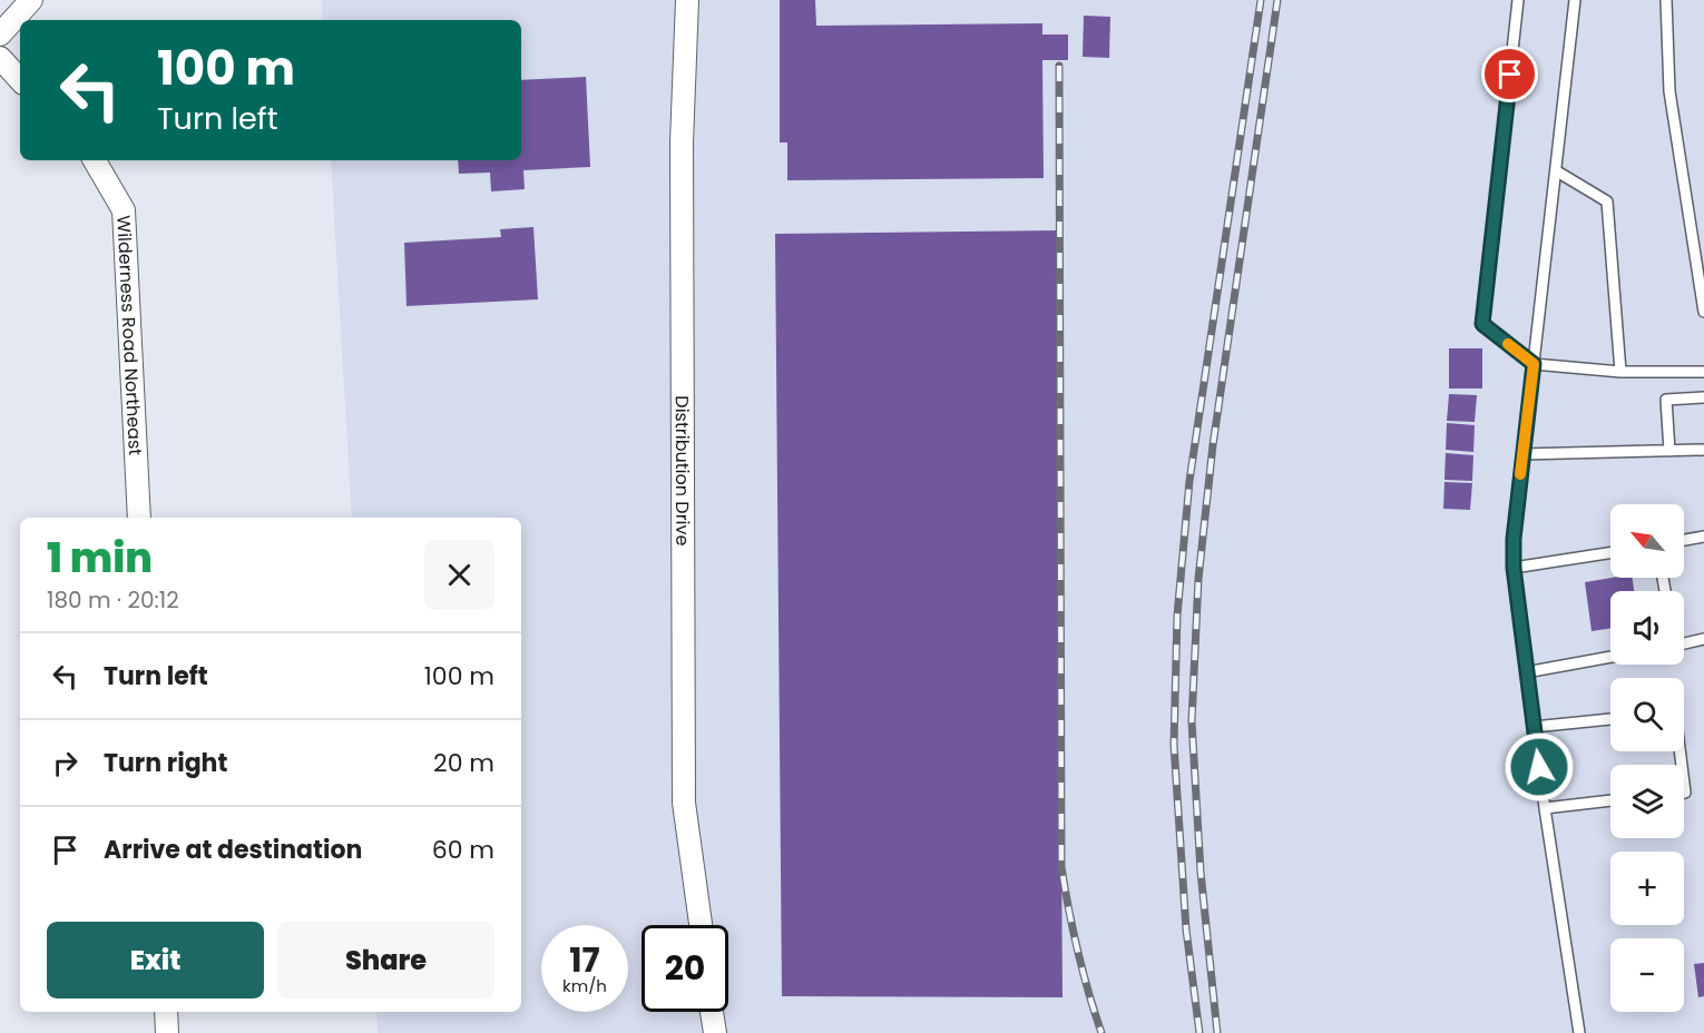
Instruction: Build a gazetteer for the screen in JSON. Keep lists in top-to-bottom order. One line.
{"streets":{"street":["Wilderness Road Northeast","Distribution Drive"]},"north":"top left","page":{"turn":["100 m","Turn left"],"map_buttons":["+","−"],"heading":["1 min","180 m · 20:12"],"list":[{"name":"Turn left","value":"100 m"},{"name":"Turn right","value":"20 m"},{"name":"Arrive at destination","value":"60 m"}],"buttons":["Exit","Share"],"speed":"17 km/h","limit":"20"}}
